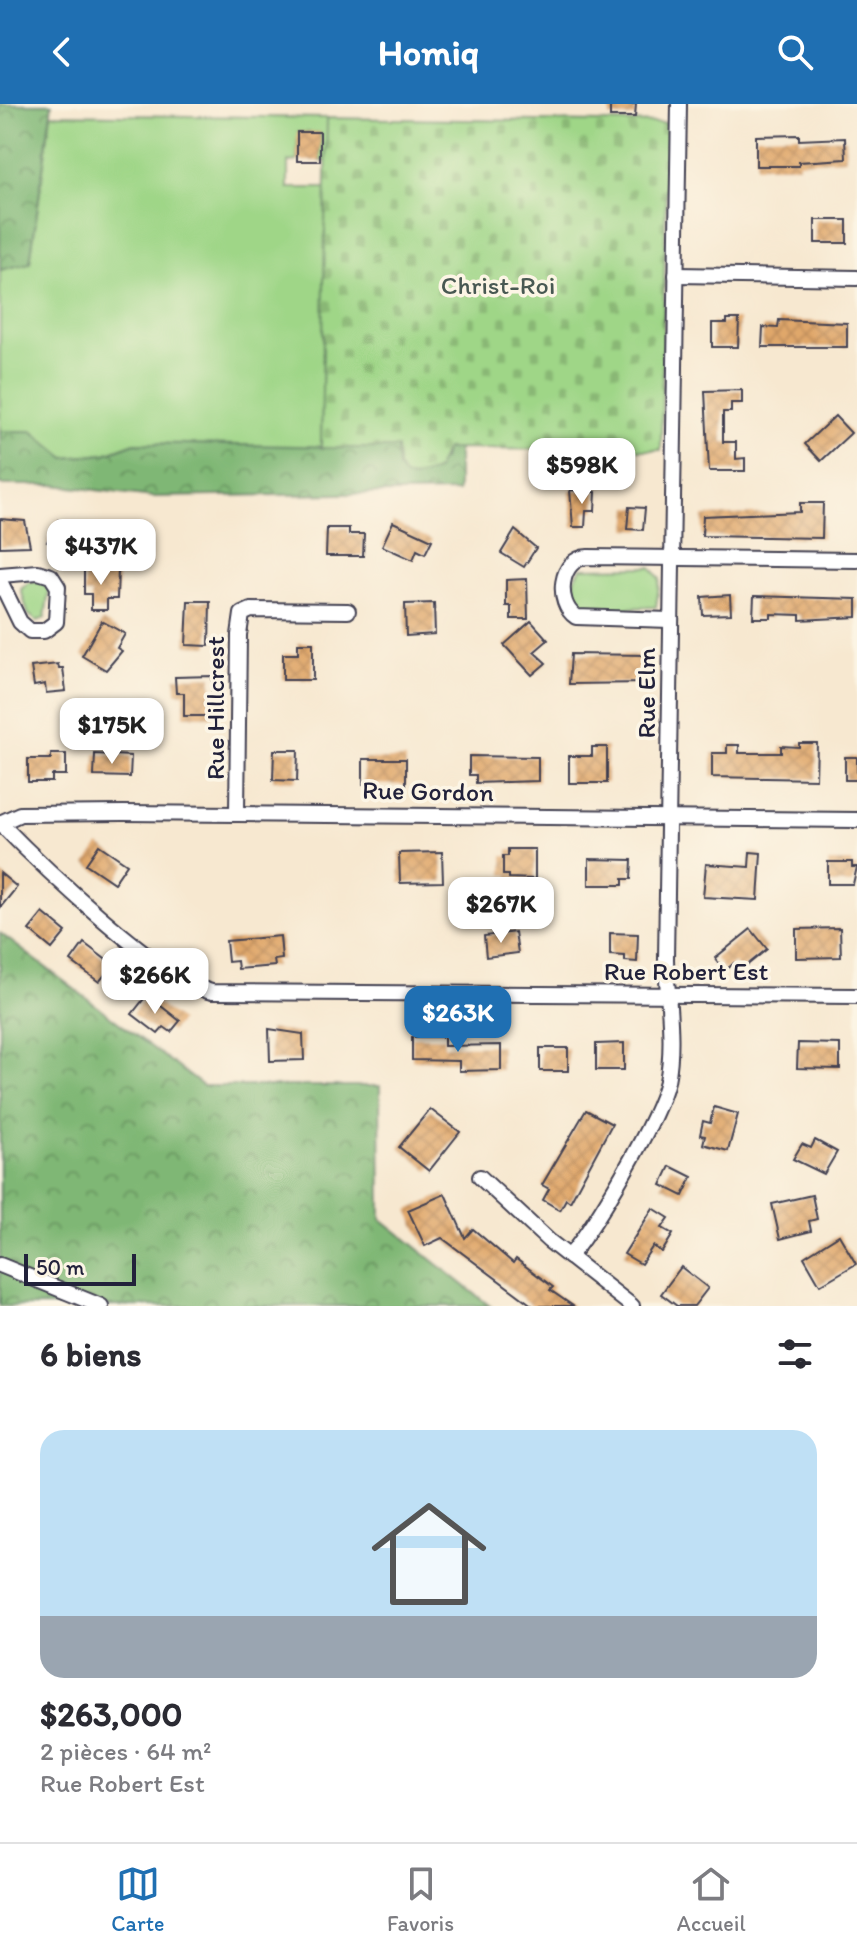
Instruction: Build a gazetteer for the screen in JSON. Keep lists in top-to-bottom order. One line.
{"streets":{"street":["Rue Elm","Rue Hillcrest","Rue Gordon","Rue Robert Est"]},"crossings":[["Rue Elm","Rue Gordon"],["Rue Elm","Rue Robert Est"],["Rue Hillcrest","Rue Gordon"],["Rue Gordon","Rue Robert Est"]],"parks":["Christ-Roi"],"scale_bar":"50 m","page":{"header":"Homiq","price":["$598K","$437K","$175K","$267K","$266K","$263K"],"scale":"50 m","heading":"6 biens","list":[{"name":"$263,000","note":"2 pièces · 64 m² · Rue Robert Est"}],"tabs":["Carte","Favoris","Accueil"]}}
